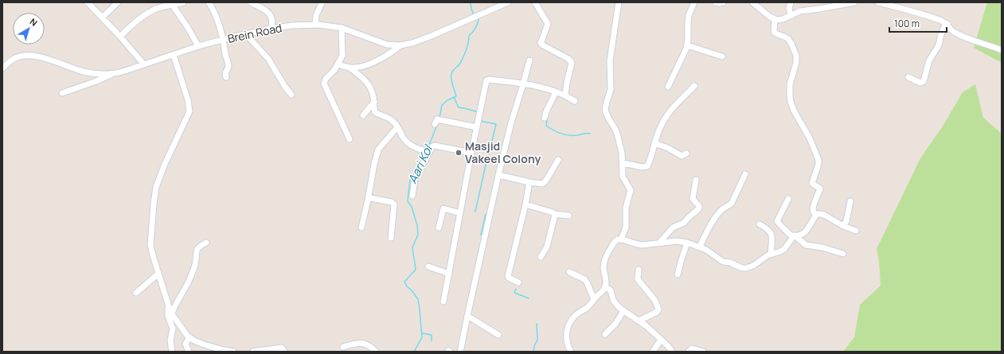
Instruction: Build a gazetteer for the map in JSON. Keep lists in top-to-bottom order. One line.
{"streets":{"street":["Brein Road"]},"water":["Aari Kol"],"places":["Masjid Vakeel Colony"],"scale_bar":"100 m","north":"top right"}
